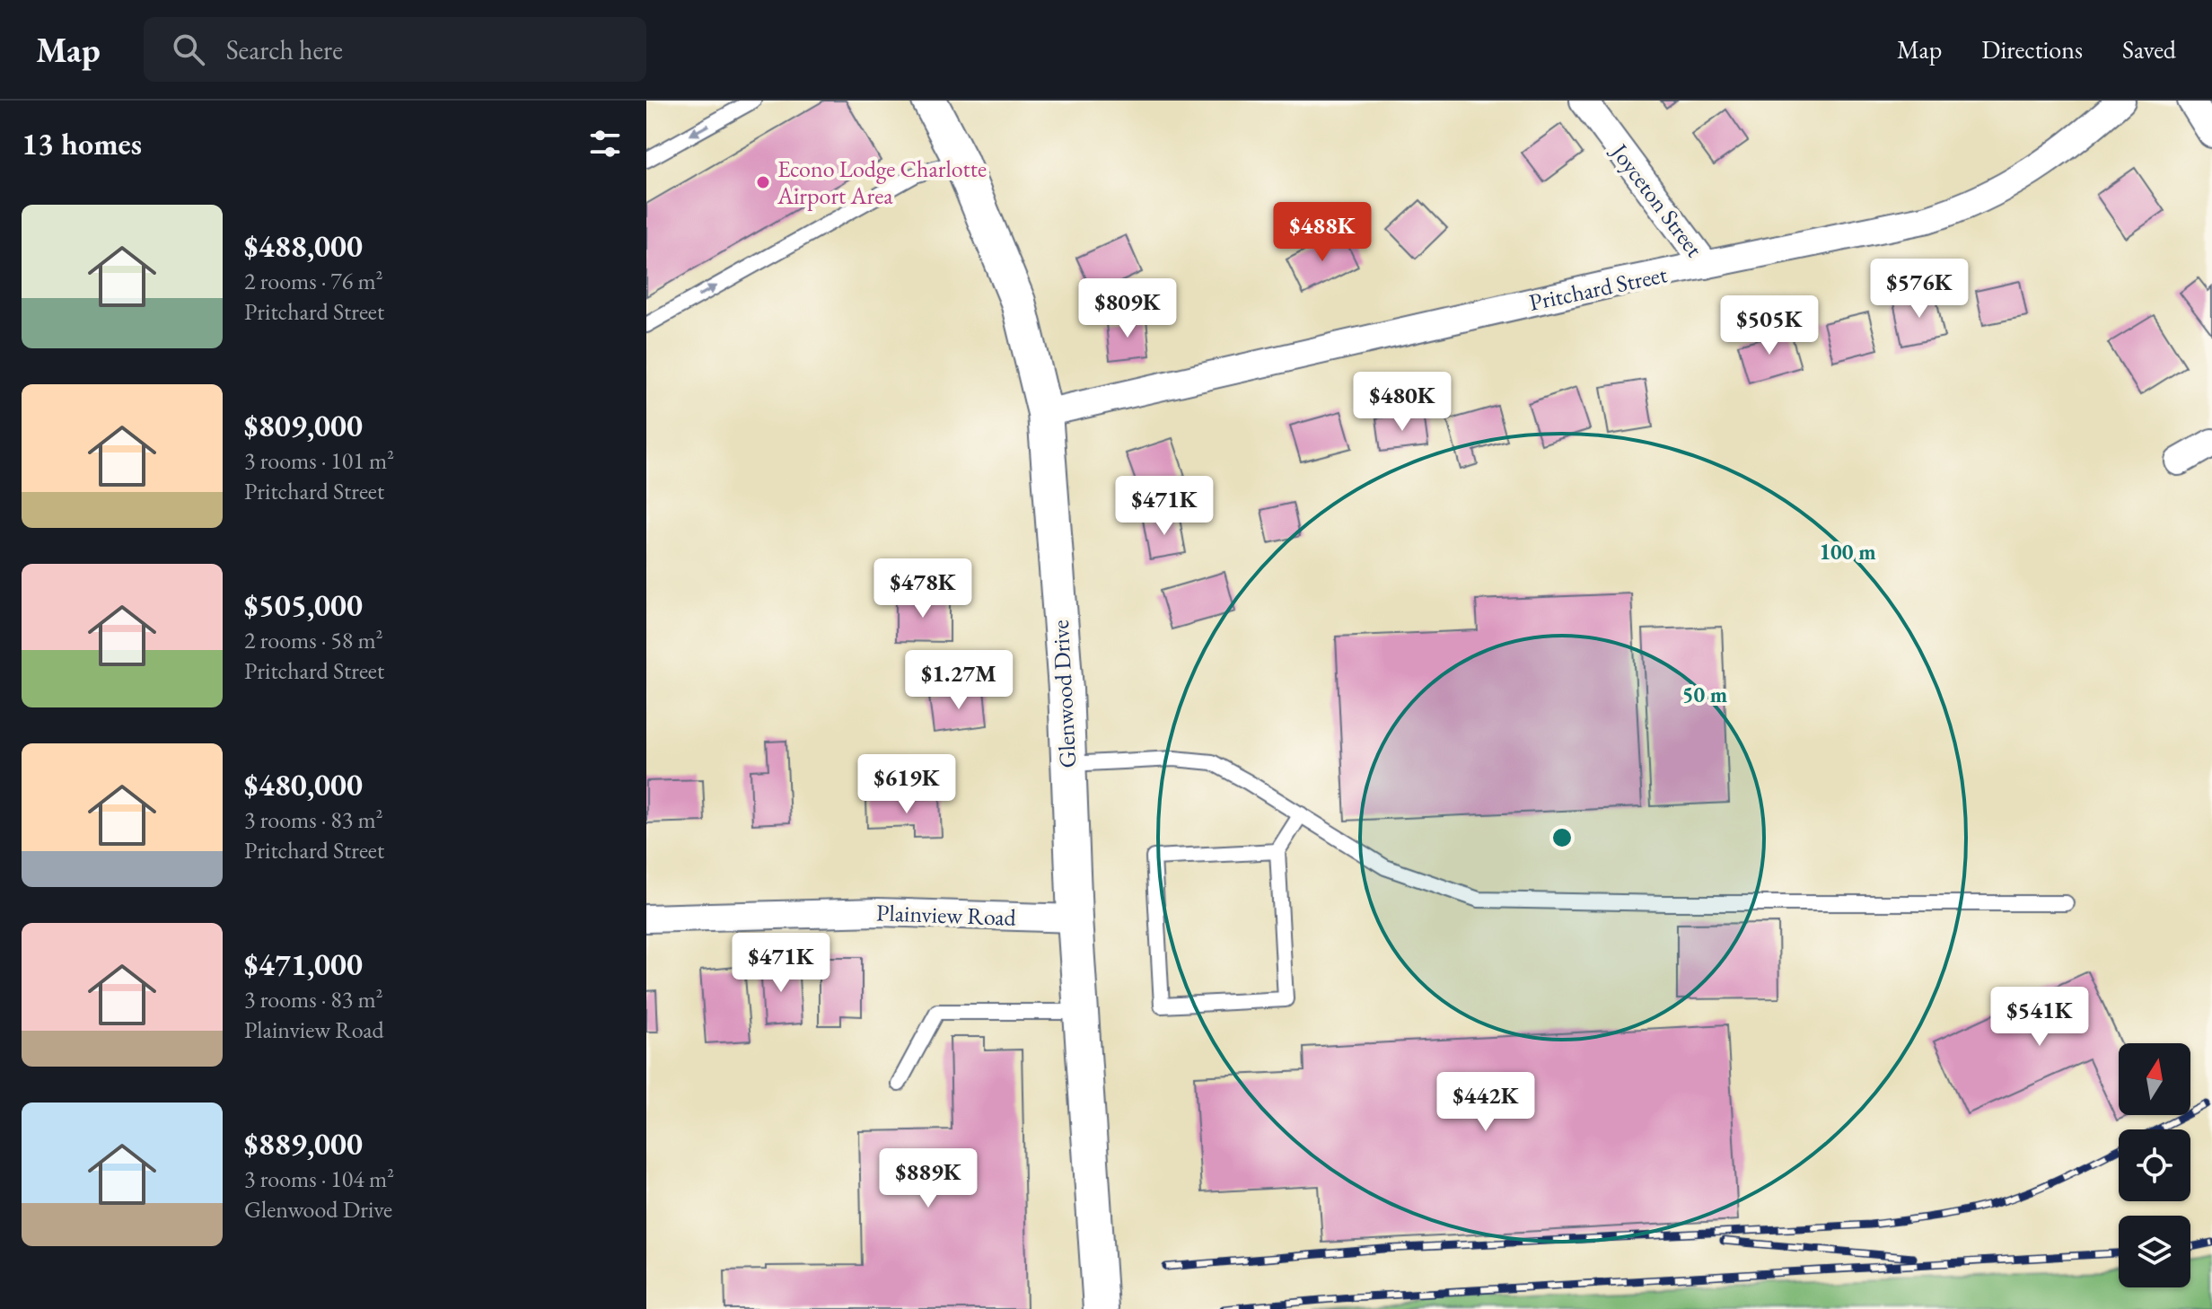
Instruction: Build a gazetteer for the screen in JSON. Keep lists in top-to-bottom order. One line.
{"streets":{"street":["Joyceton Street","Pritchard Street","Glenwood Drive","Plainview Road"]},"crossings":[["Joyceton Street","Pritchard Street"],["Pritchard Street","Glenwood Drive"],["Glenwood Drive","Plainview Road"]],"places":["Econo Lodge Charlotte Airport Area"],"north":"top","page":{"header":"Map","search":"Search here","nav":["Map","Directions","Saved"],"heading":"13 homes","list":[{"name":"$488,000","note":"2 rooms · 76 m² · Pritchard Street"},{"name":"$809,000","note":"3 rooms · 101 m² · Pritchard Street"},{"name":"$505,000","note":"2 rooms · 58 m² · Pritchard Street"},{"name":"$480,000","note":"3 rooms · 83 m² · Pritchard Street"},{"name":"$471,000","note":"3 rooms · 83 m² · Plainview Road"},{"name":"$889,000","note":"3 rooms · 104 m² · Glenwood Drive"}],"price":["$488K","$576K","$809K","$505K","$480K","$471K","$478K","$1.27M","$619K","$471K","$541K","$442K","$889K"]},"rings":["100 m","50 m"]}
